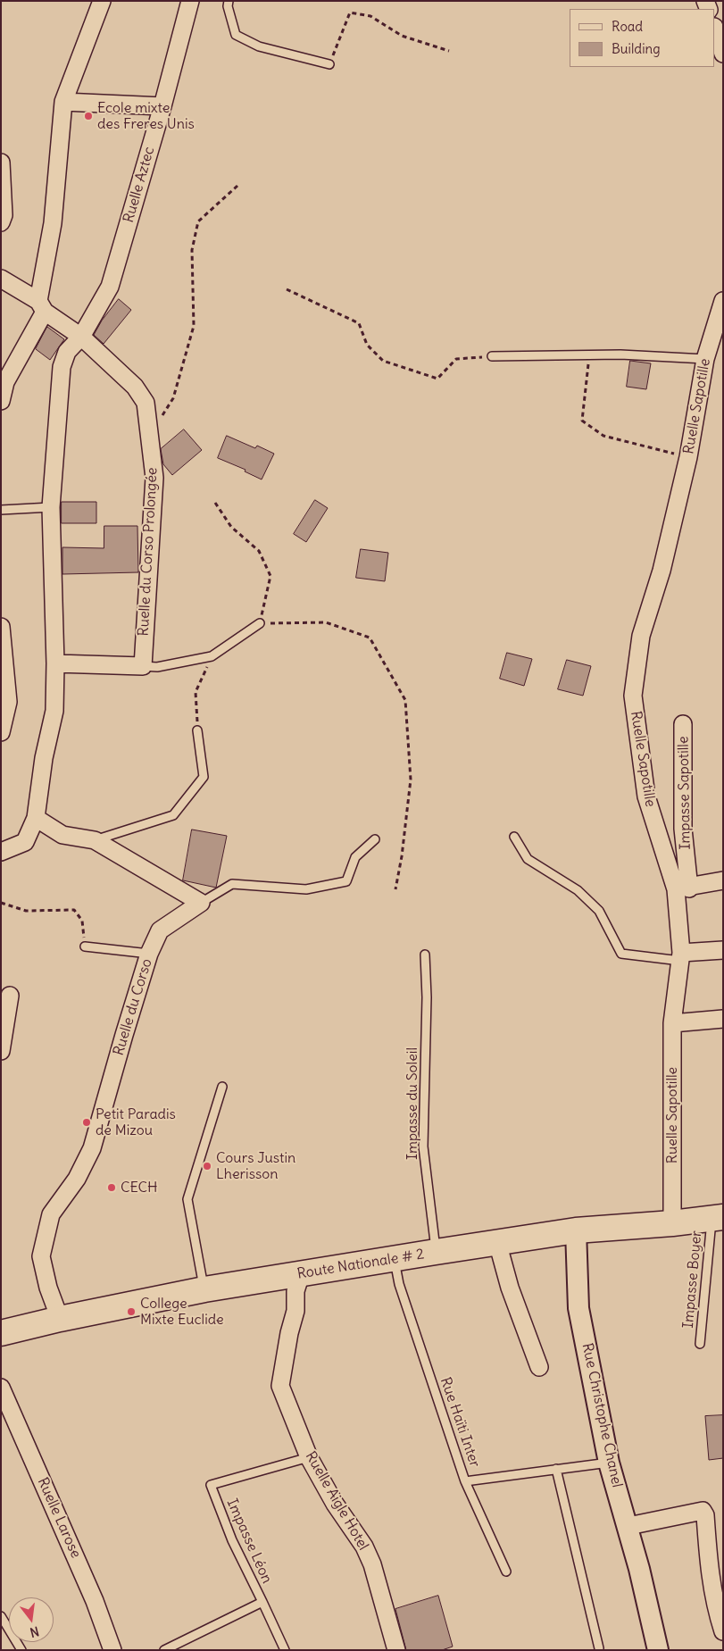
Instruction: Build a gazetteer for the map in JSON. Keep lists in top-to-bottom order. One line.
{"streets":{"main road":["Route Nationale # 2"],"street":["Ruelle Aztec","Ruelle Sapotille","Ruelle du Corso Prolongée","Impasse Sapotille","Ruelle du Corso","Rue Christophe Chanel","Ruelle Aigle Hotel","Ruelle Larose"],"lane":["Impasse du Soleil","Impasse Boyer","Rue Haïti Inter","Impasse Léon"]},"crossings":[["Ruelle Aztec","Ruelle du Corso Prolongée"],["Ruelle Sapotille","Impasse Sapotille"],["Ruelle Sapotille","Route Nationale # 2"],["Ruelle du Corso","Route Nationale # 2"],["Impasse du Soleil","Route Nationale # 2"],["Route Nationale # 2","Impasse Boyer"],["Route Nationale # 2","Rue Christophe Chanel"],["Route Nationale # 2","Rue Haïti Inter"],["Route Nationale # 2","Ruelle Aigle Hotel"],["Rue Christophe Chanel","Rue Haïti Inter"],["Ruelle Aigle Hotel","Impasse Léon"]],"places":["Ecole mixte des Freres Unis","Petit Paradis de Mizou","Cours Justin Lherisson","CECH","College Mixte Euclide"],"legend":["Road","Building"],"north":"bottom"}
